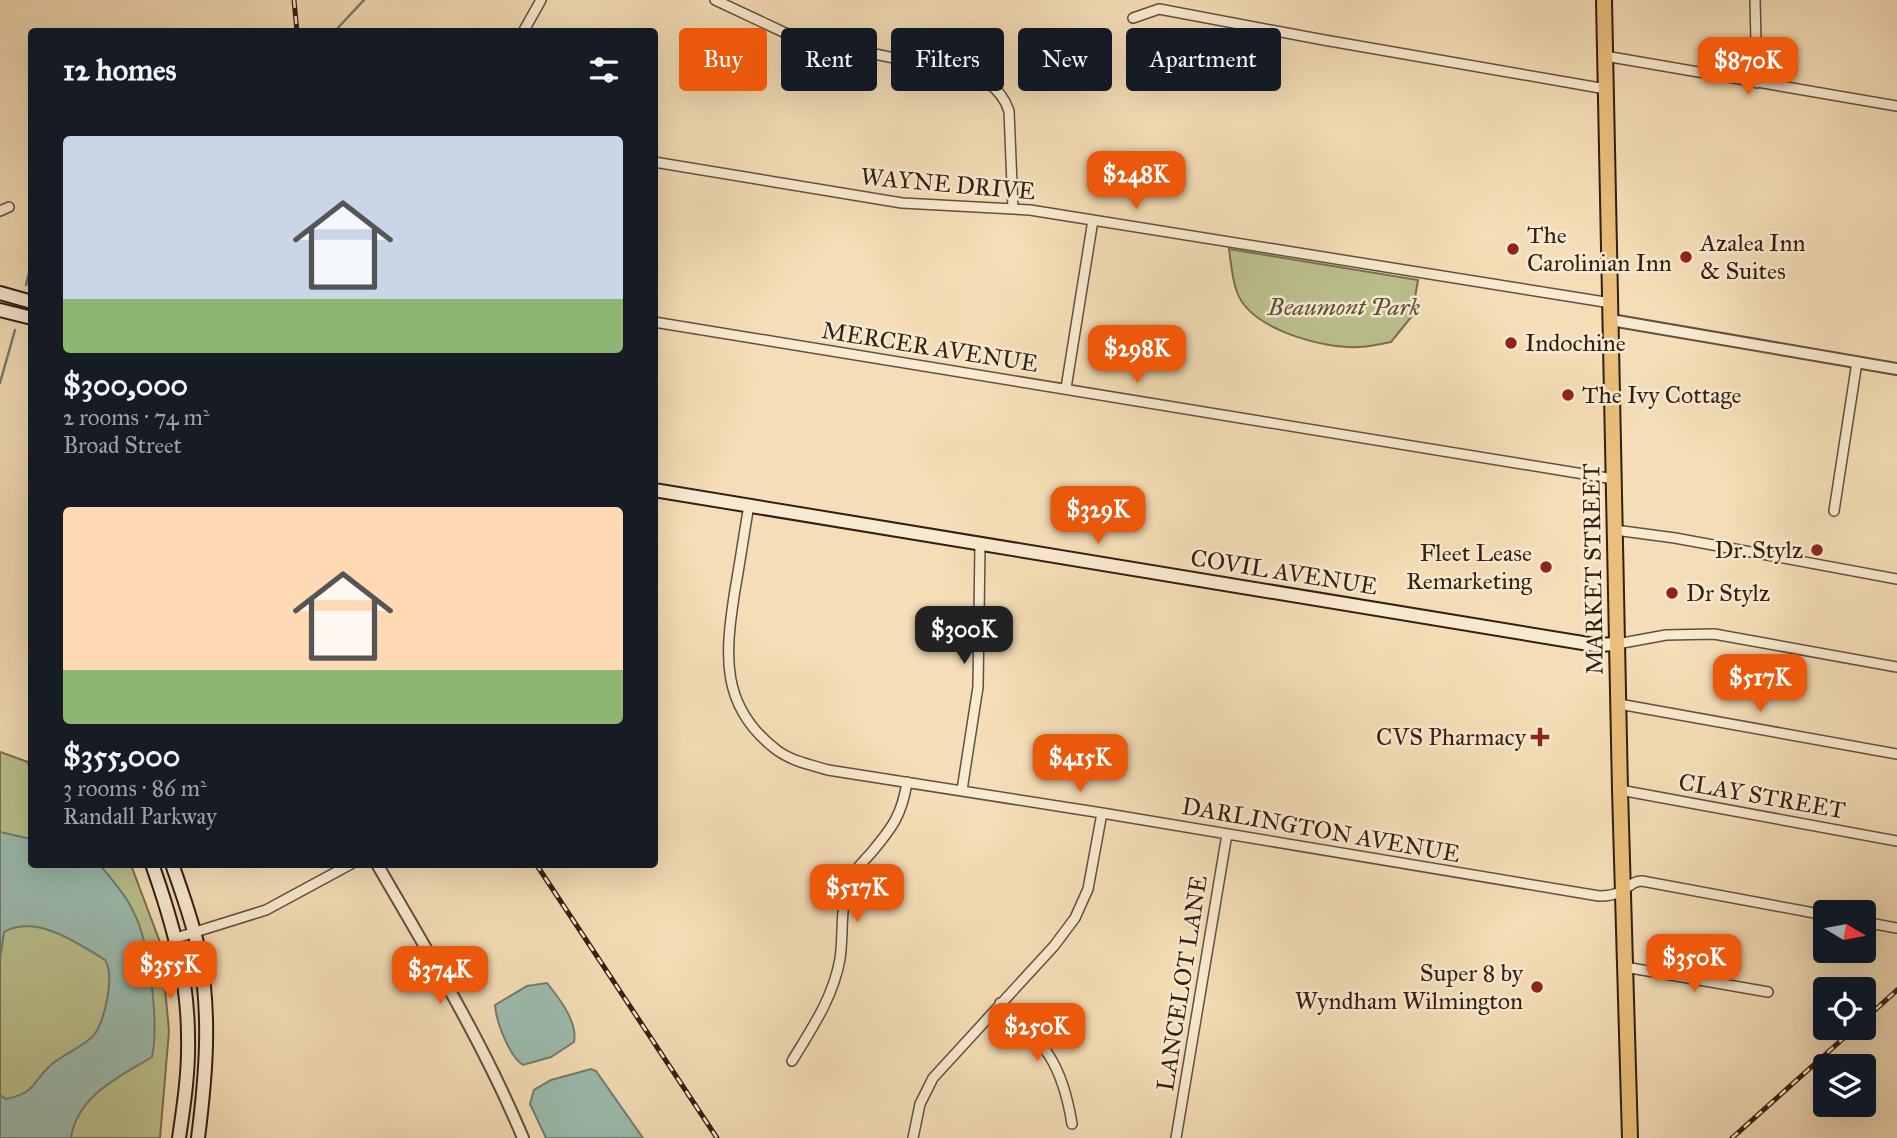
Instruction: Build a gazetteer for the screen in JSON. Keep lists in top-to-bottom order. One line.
{"streets":{"main road":["MARKET STREET","COVIL AVENUE"],"street":["WAYNE DRIVE","MERCER AVENUE","CLAY STREET","DARLINGTON AVENUE","LANCELOT LANE"]},"crossings":[["WAYNE DRIVE","MARKET STREET"],["MERCER AVENUE","MARKET STREET"],["MARKET STREET","COVIL AVENUE"],["MARKET STREET","CLAY STREET"],["MARKET STREET","DARLINGTON AVENUE"],["COVIL AVENUE","DARLINGTON AVENUE"],["DARLINGTON AVENUE","LANCELOT LANE"]],"parks":["Beaumont Park"],"places":{"other":["The Carolinian Inn","Azalea Inn & Suites","Indochine","The Ivy Cottage","Dr. Stylz","Fleet Lease Remarketing","Dr Stylz","Super 8 by Wyndham Wilmington"],"health":["CVS Pharmacy"]},"north":"right","page":{"chip":["Buy","Rent","Filters","New","Apartment"],"heading":"12 homes","price":["$870K","$248K","$298K","$329K","$300K","$517K","$415K","$517K","$350K","$355K","$374K","$250K"],"list":[{"name":"$300,000","note":"2 rooms · 74 m² · Broad Street"},{"name":"$355,000","note":"3 rooms · 86 m² · Randall Parkway"}]}}
